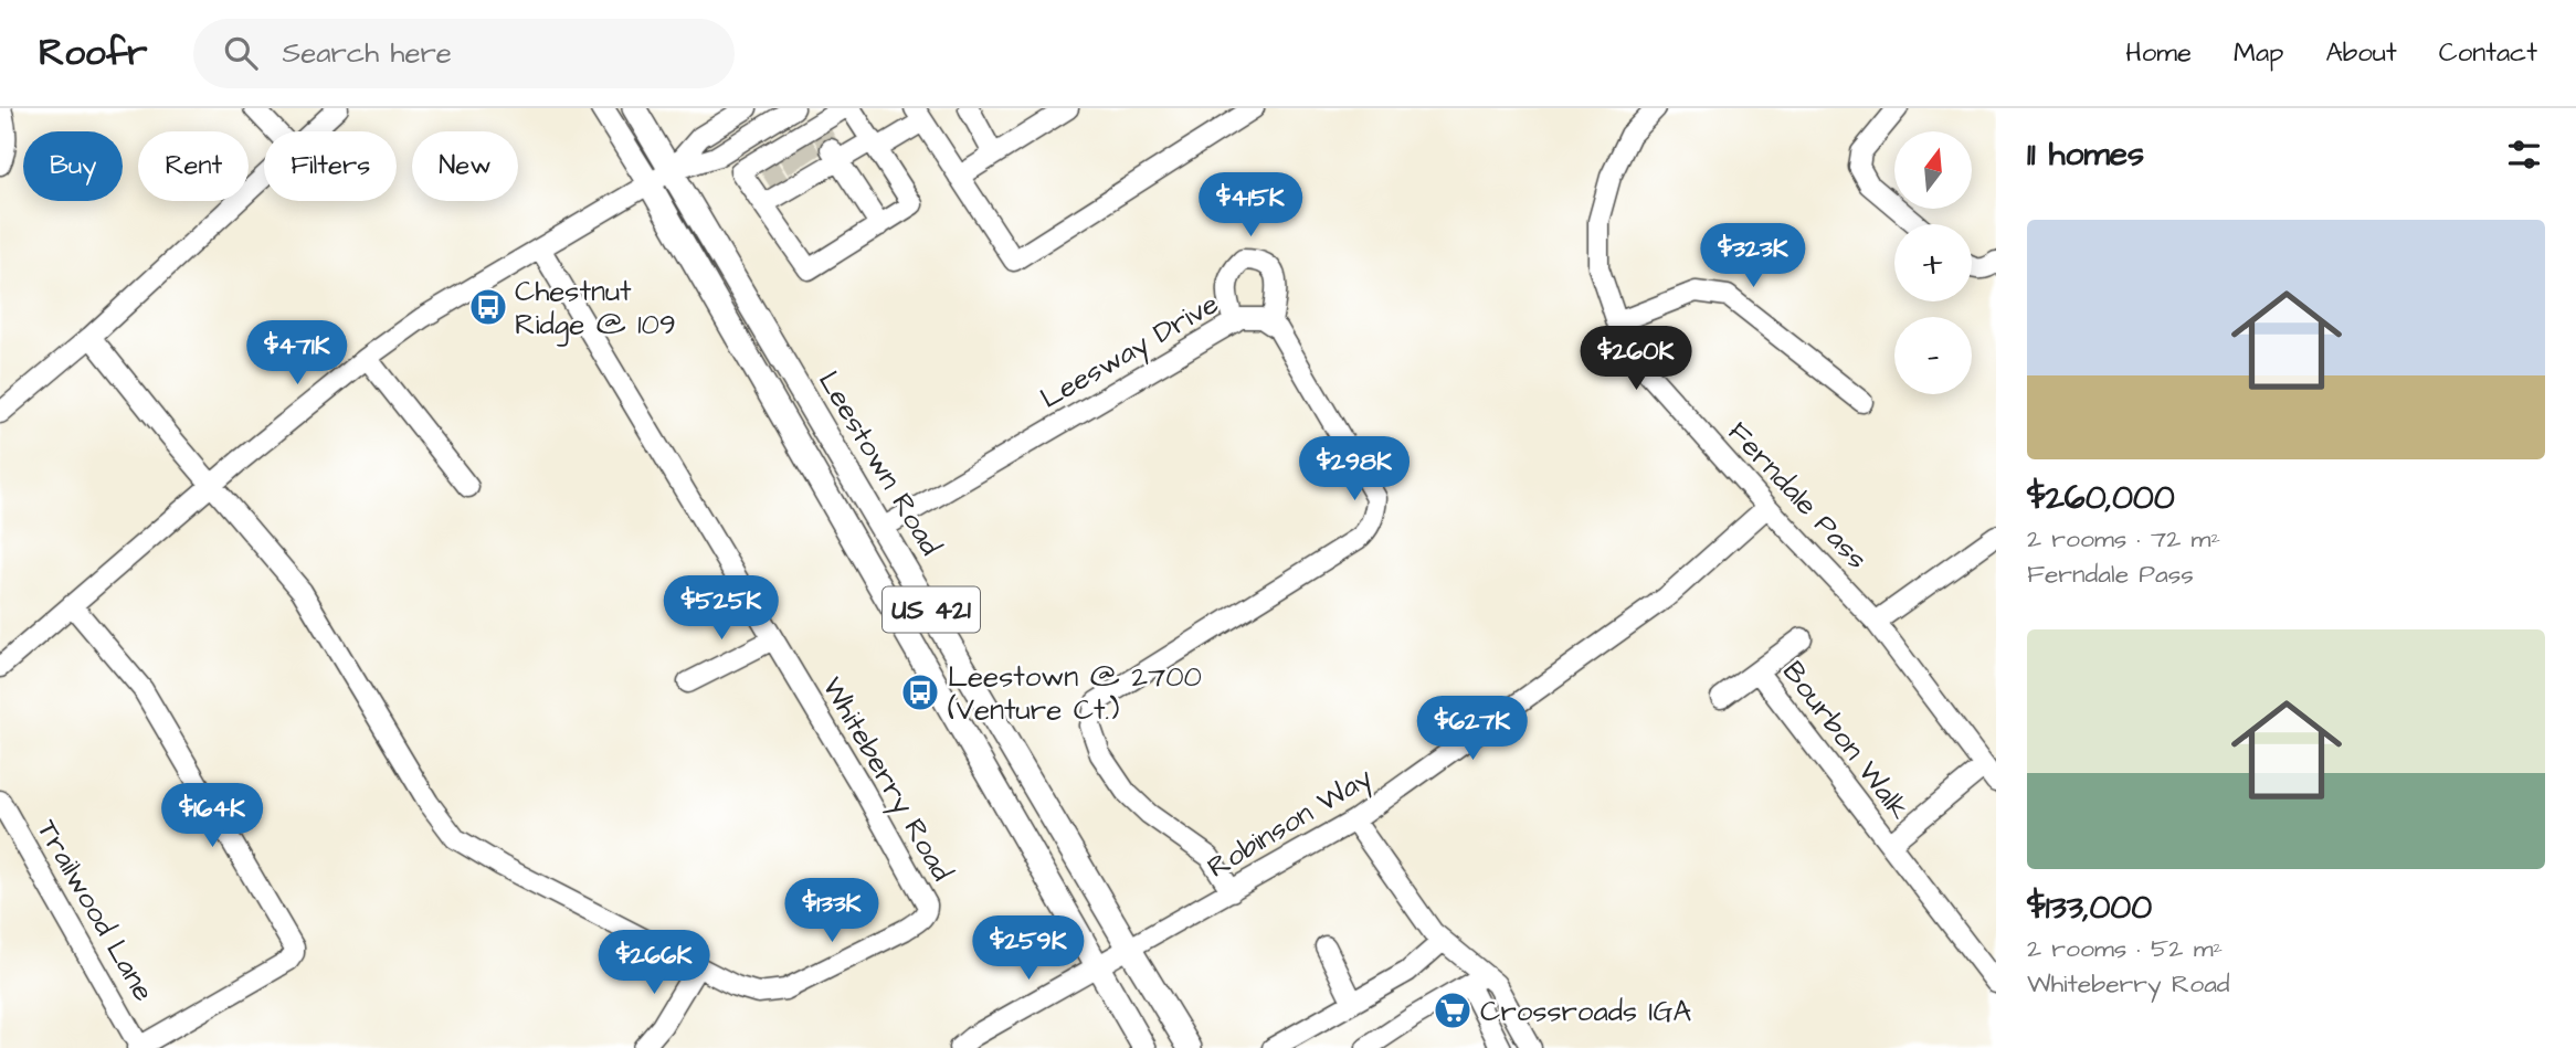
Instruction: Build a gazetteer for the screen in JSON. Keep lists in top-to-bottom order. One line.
{"streets":{"main road":["Leestown Road","US 421"],"street":["Leesway Drive","Ferndale Pass","Bourbon Walk","Whiteberry Road","Robinson Way","Trailwood Lane"]},"crossings":[["Leesway Drive","Leestown Road"],["Leestown Road","Robinson Way"],["Ferndale Pass","Bourbon Walk"],["Ferndale Pass","Robinson Way"]],"places":{"bus stop":["Chestnut Ridge @ 109","Leestown @ 2700 (Venture Ct.)"],"supermarket":["Crossroads IGA"]},"north":"top","page":{"header":"Roofr","search":"Search here","nav":["Home","Map","About","Contact"],"heading":"11 homes","map_buttons":["+","−"],"chip":["Buy","Rent","Filters","New"],"price":["$415K","$323K","$471K","$260K","$298K","$525K","$627K","$164K","$133K","$259K","$266K"],"list":[{"name":"$260,000","note":"2 rooms · 72 m² · Ferndale Pass"},{"name":"$133,000","note":"2 rooms · 52 m² · Whiteberry Road"}]}}
